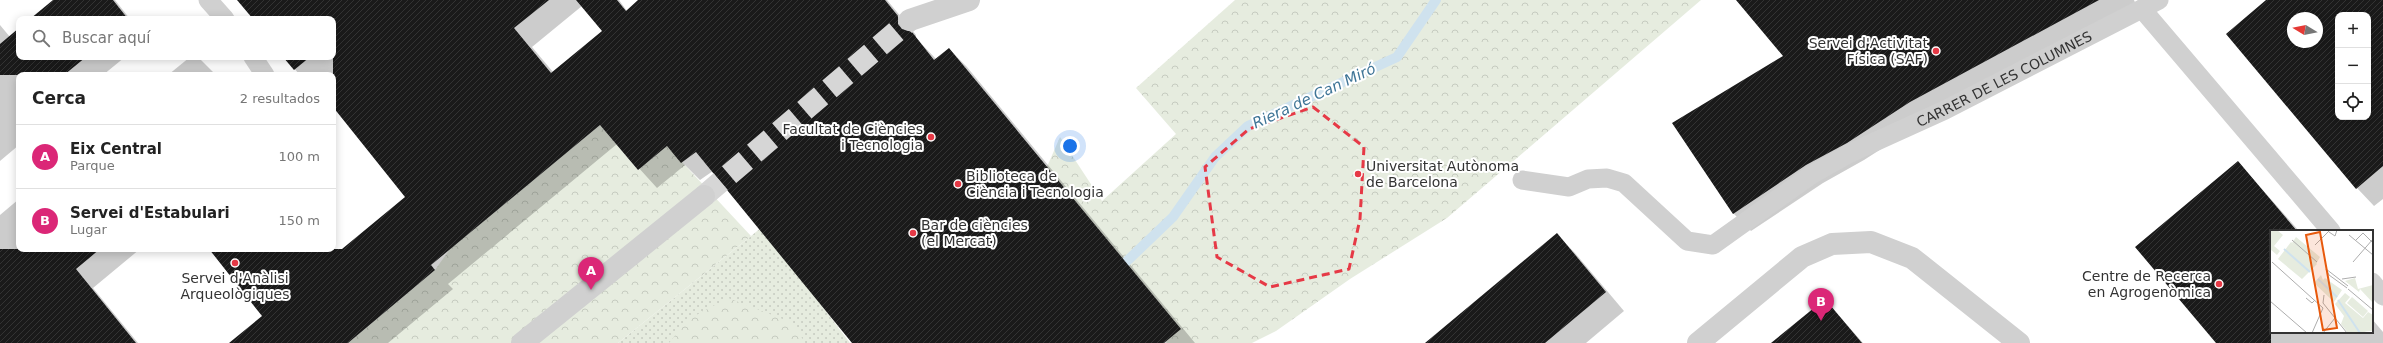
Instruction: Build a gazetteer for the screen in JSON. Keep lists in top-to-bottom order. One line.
{"streets":{"lane":["CARRER DE LES COLUMNES"]},"water":["Riera de Can Miró"],"places":["Servei d'Activitat Física (SAF)","Facultat de Ciències i Tecnologia","Universitat Autònoma de Barcelona","Biblioteca de Ciència i Tecnologia","Bar de ciències (el Mercat)","Servei d'Anàlisi Arqueològiques","Centre de Recerca en Agrogenòmica"],"north":"left","page":{"map_buttons":["+","−"],"search":"Buscar aquí","heading":["Cerca","2 resultados"],"list":[{"mark":"A","name":"Eix Central","note":"Parque","value":"100 m"},{"mark":"B","name":"Servei d'Estabulari","note":"Lugar","value":"150 m"}],"pins":["A","B"]}}
